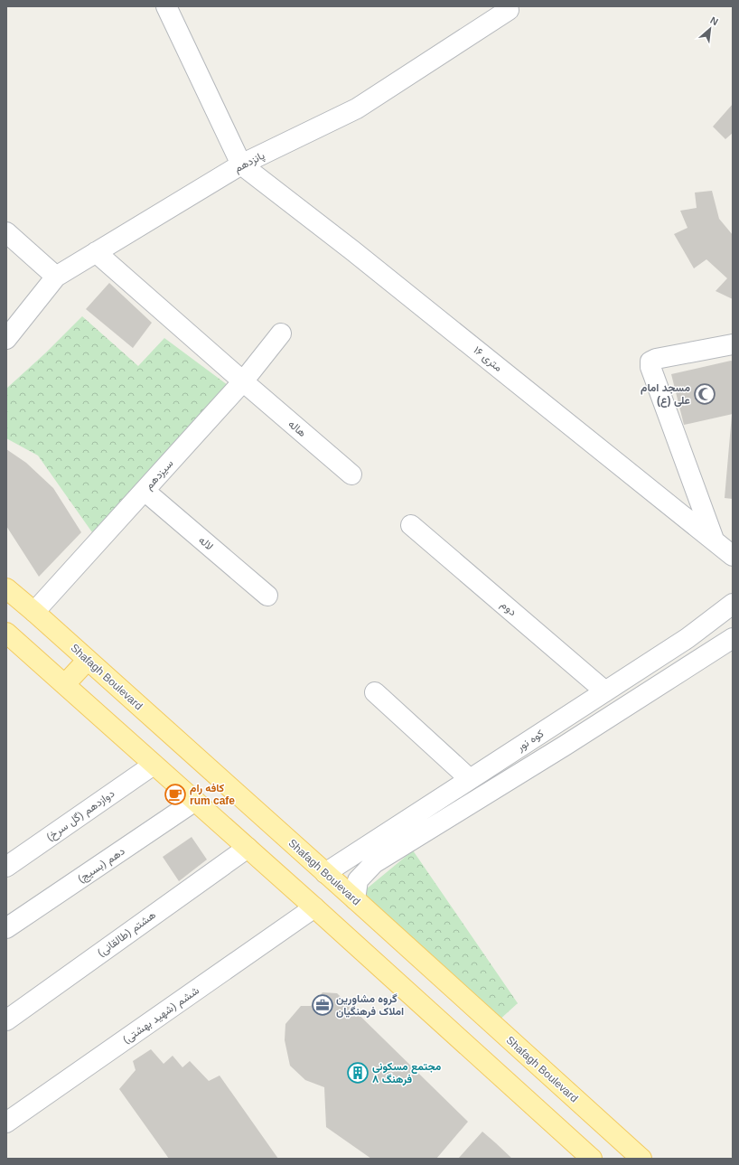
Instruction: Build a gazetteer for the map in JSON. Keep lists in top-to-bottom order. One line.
{"streets":{"main road":["Shafagh Boulevard"],"street":["پانزدهم","۱۶ متری","هاله","سیزدهم","لاله","دوم","کوه نور","دوازدهم (گل سرخ)","دهم (بسیج)","هشتم (طالقانی)","ششم (شهید بهشتی)"]},"crossings":[["پانزدهم","۱۶ متری"],["پانزدهم","هاله"],["هاله","سیزدهم"],["سیزدهم","لاله"],["سیزدهم","Shafagh Boulevard"],["دوم","کوه نور"],["Shafagh Boulevard","کوه نور"]],"places":{"mosque":["مسجد امام علی (ع)"],"cafe":["کافه رام rum cafe"],"office":["گروه مشاورین املاک فرهنگیان"],"building":["مجتمع مسکونی فرهنگ ۸"]},"north":"top right"}
